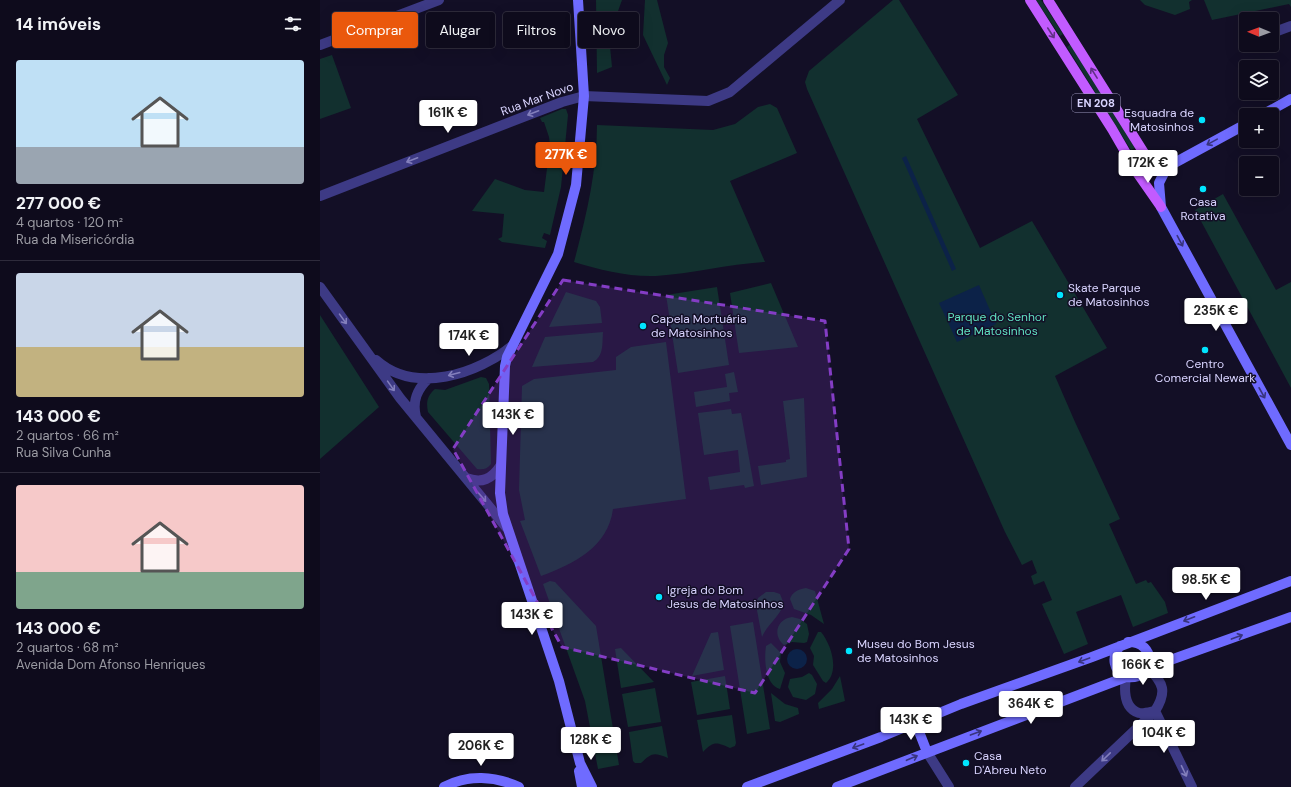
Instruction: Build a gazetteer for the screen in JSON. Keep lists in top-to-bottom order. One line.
{"streets":{"main road":["EN 208"],"street":["Rua Mar Novo"]},"one_way":["Rua Mar Novo"],"parks":["Parque do Senhor de Matosinhos"],"places":["Esquadra de Matosinhos","Casa Rotativa","Skate Parque de Matosinhos","Capela Mortuária de Matosinhos","Centro Comercial Newark","Igreja do Bom Jesus de Matosinhos","Museu do Bom Jesus de Matosinhos","Casa D'Abreu Neto"],"north":"left","page":{"heading":"14 imóveis","map_buttons":["+","−"],"chip":["Comprar","Alugar","Filtros","Novo"],"list":[{"name":"277 000 €","note":"4 quartos · 120 m² · Rua da Misericórdia"},{"name":"143 000 €","note":"2 quartos · 66 m² · Rua Silva Cunha"},{"name":"143 000 €","note":"2 quartos · 68 m² · Avenida Dom Afonso Henriques"}],"price":["161K €","277K €","172K €","235K €","174K €","143K €","98.5K €","143K €","166K €","364K €","143K €","104K €","128K €","206K €"]}}
